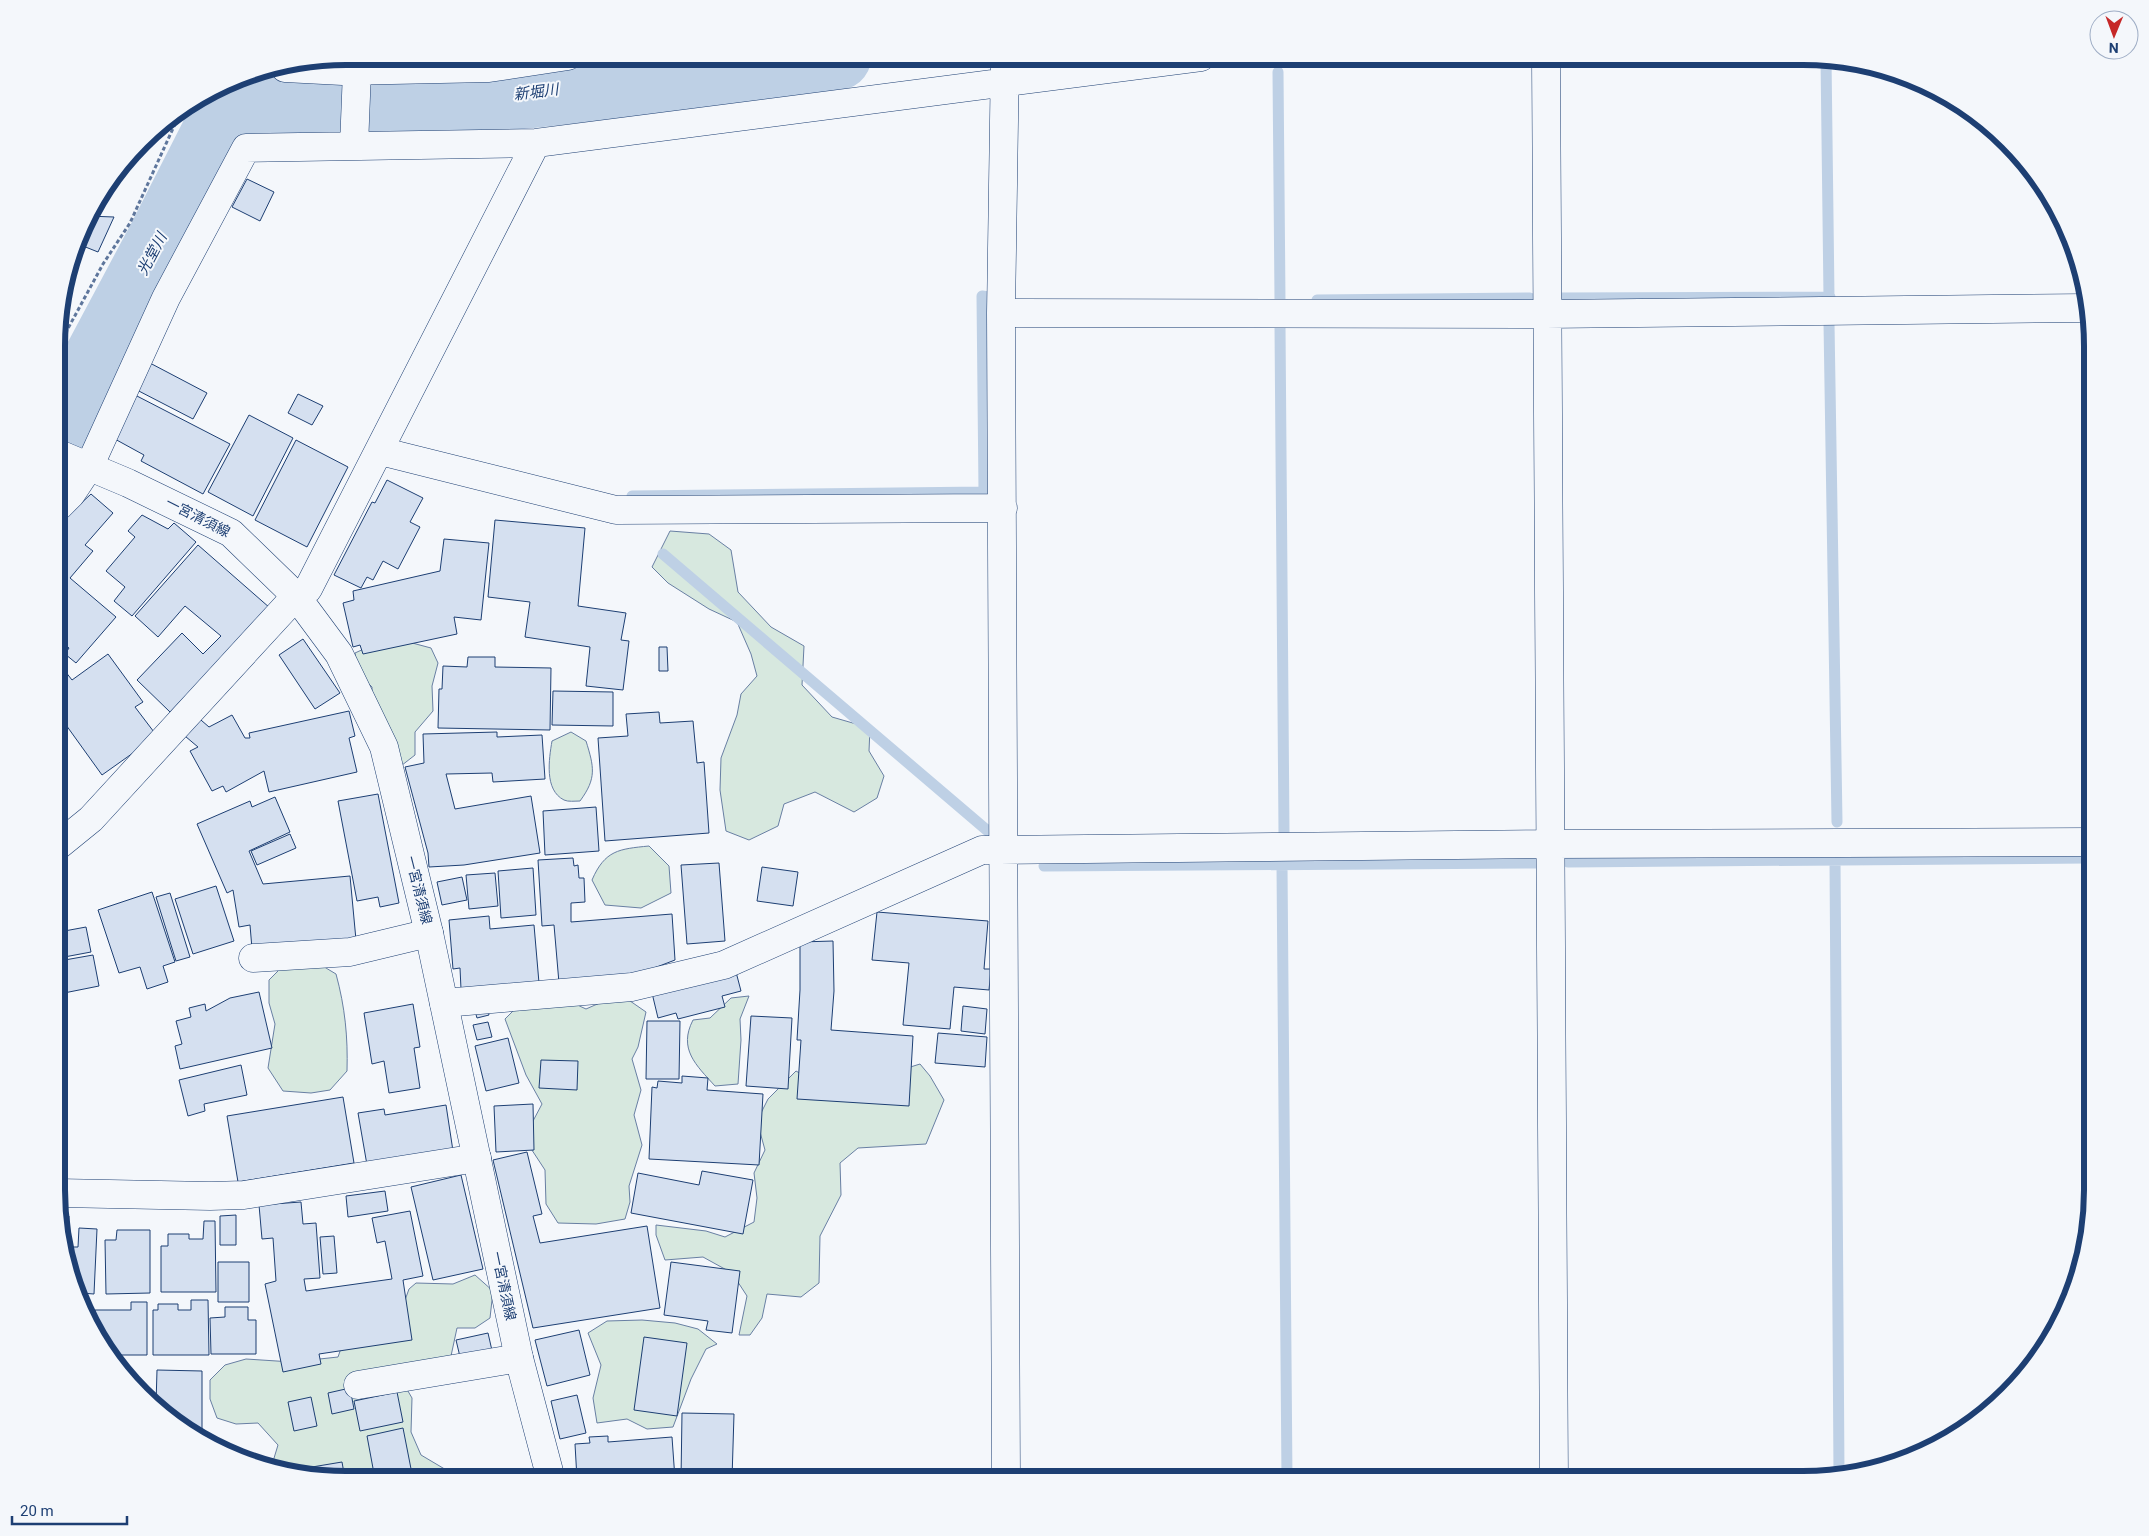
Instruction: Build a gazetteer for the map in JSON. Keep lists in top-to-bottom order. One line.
{"streets":{"street":["一宮清須線"]},"water":["新堀川","光堂川"],"scale_bar":"20 m","north":"bottom"}
